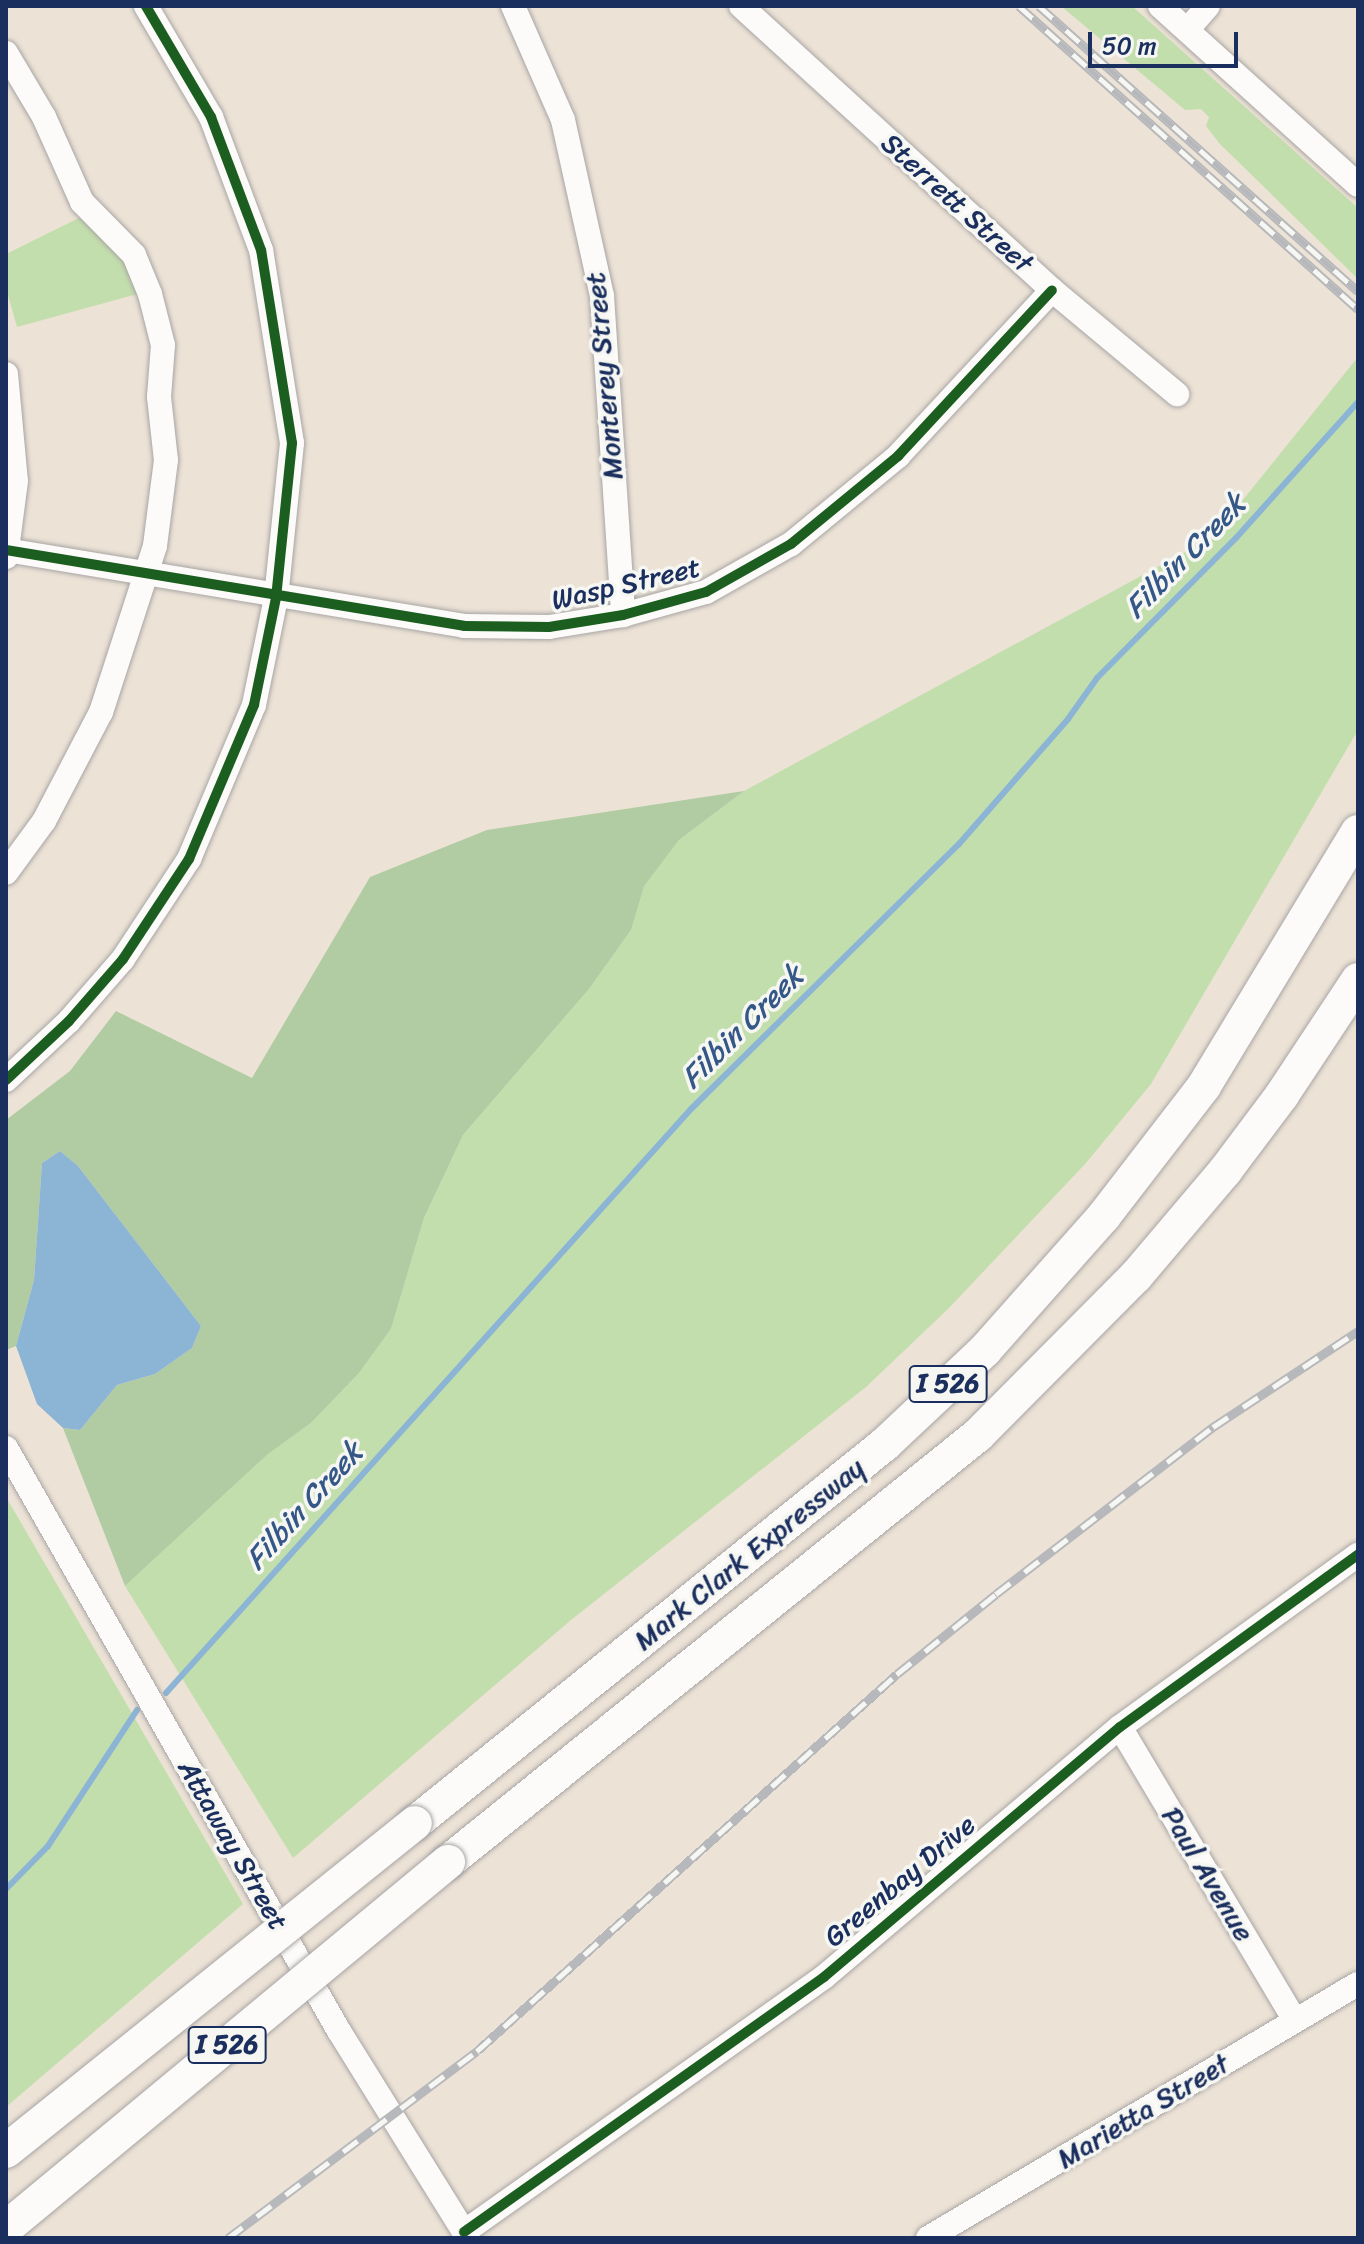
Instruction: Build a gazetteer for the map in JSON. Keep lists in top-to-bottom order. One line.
{"streets":{"highway":["I 526","Mark Clark Expressway"],"street":["Sterrett Street","Monterey Street","Wasp Street","Attaway Street","Paul Avenue","Greenbay Drive","Marietta Street"]},"crossings":[["Sterrett Street","Wasp Street"],["Monterey Street","Wasp Street"],["Attaway Street","Greenbay Drive"],["Paul Avenue","Greenbay Drive"],["Paul Avenue","Marietta Street"]],"water":["Filbin Creek"],"scale_bar":"50 m"}
